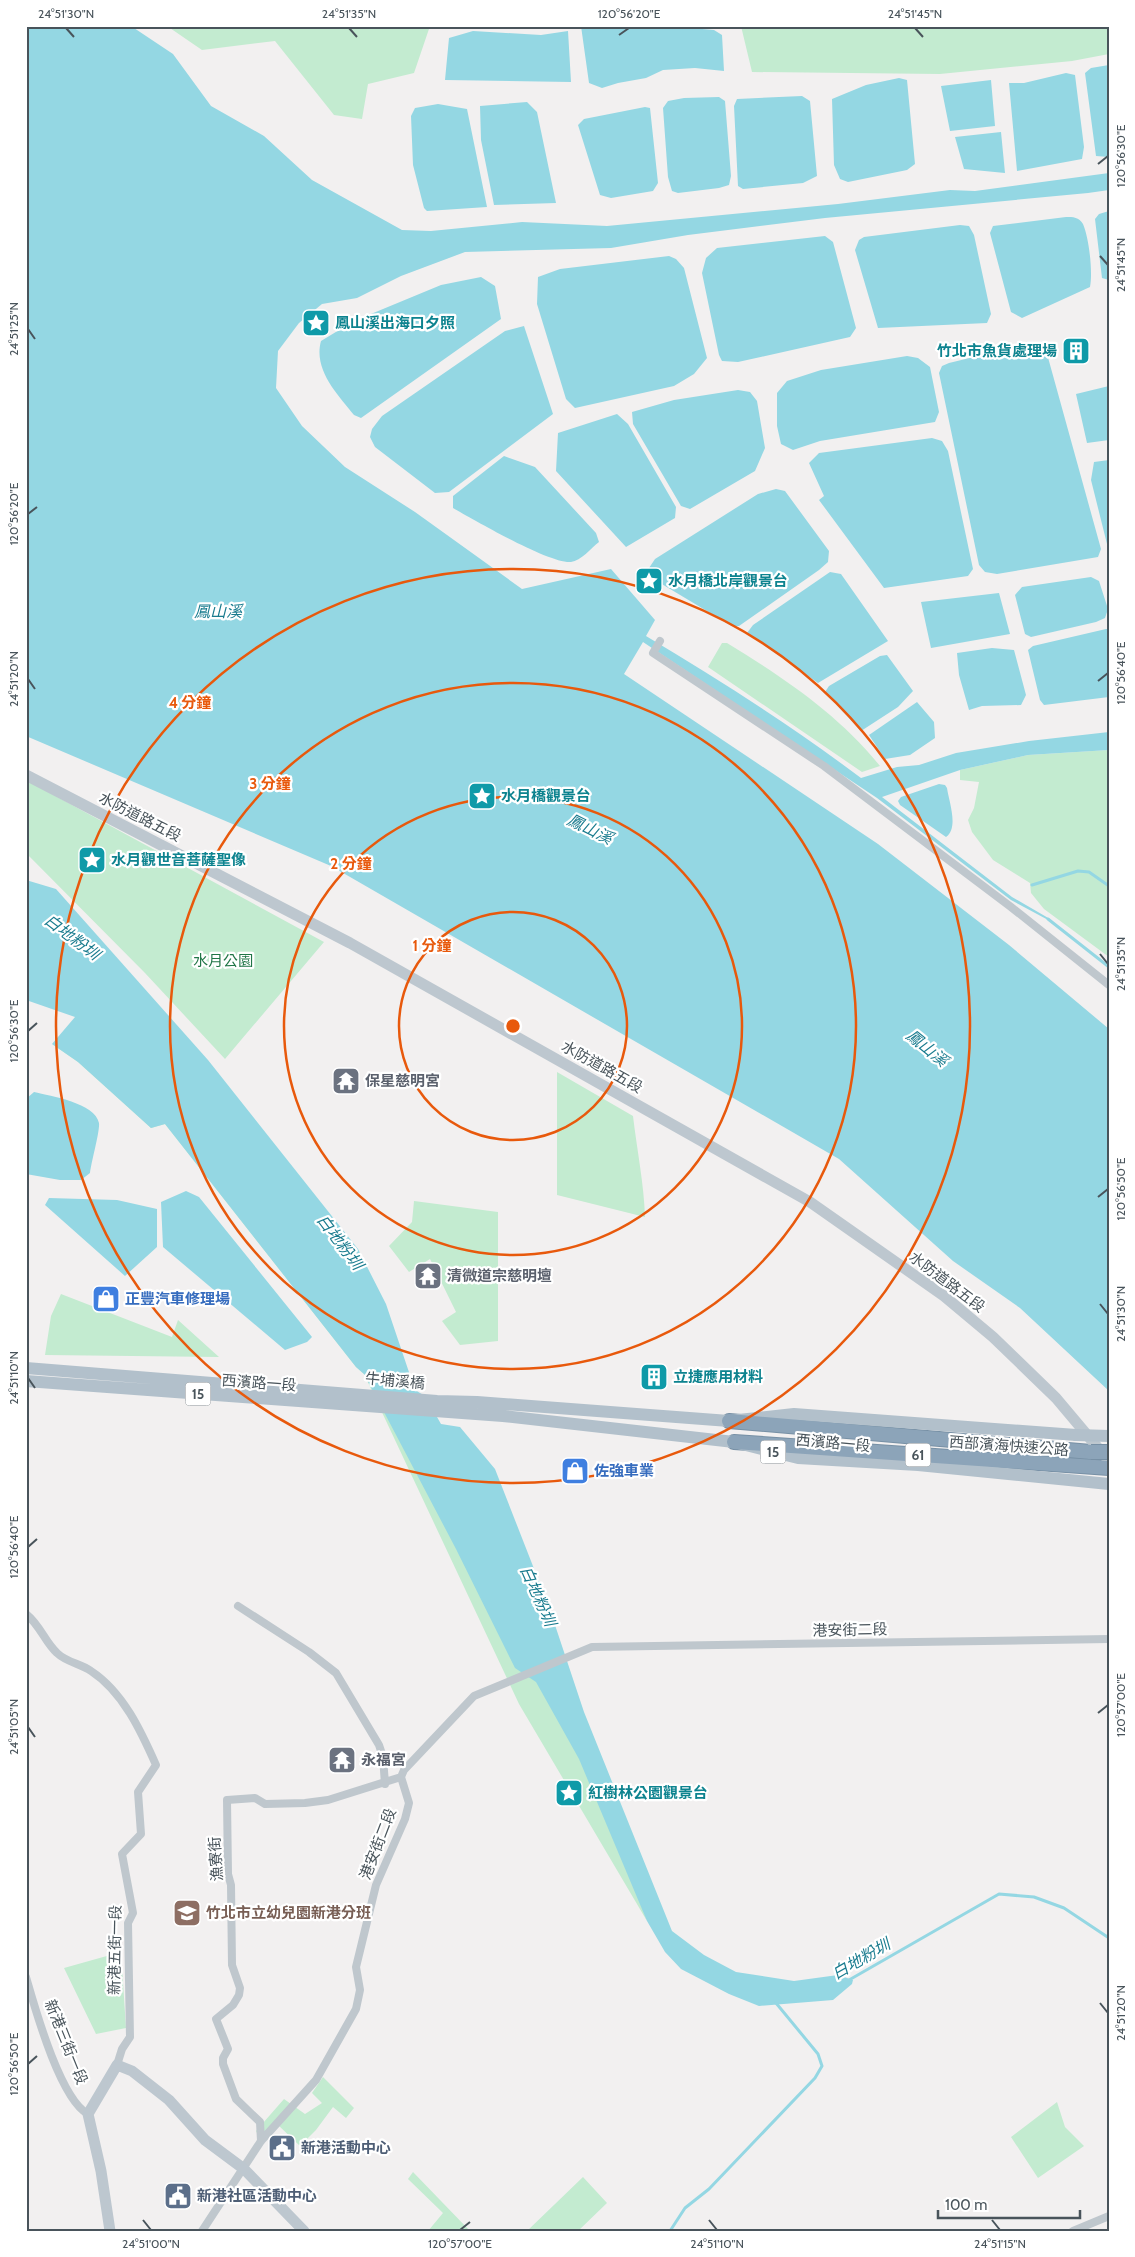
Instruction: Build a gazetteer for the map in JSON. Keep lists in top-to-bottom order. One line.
{"streets":{"highway":["西部濱海快速公路","61"],"main road":["牛埔溪橋","西濱路一段","15"],"street":["水防道路五段","港安街二段","漁寮街","新港五街一段","新港三街一段"]},"crossings":[["水防道路五段","西部濱海快速公路"],["牛埔溪橋","西濱路一段"],["西濱路一段","西部濱海快速公路"],["港安街二段","漁寮街"]],"water":["鳳山溪","白地粉圳"],"parks":["水月公園"],"places":{"place":["鳳山溪出海口夕照","水月橋北岸觀景台","水月橋觀景台","水月觀世音菩薩聖像","紅樹林公園觀景台"],"building":["竹北市魚貨處理場","立捷應用材料"],"temple":["保星慈明宮","清微道宗慈明壇","永福宮"],"shop":["正豐汽車修理場","佐強車業"],"school or university":["竹北市立幼兒園新港分班"],"public building":["新港活動中心","新港社區活動中心"]},"scale_bar":"100 m","coordinates":["24°51'30\"N","24°51'35\"N","120°56'20\"E","24°51'45\"N","120°56'30\"E","24°51'25\"N","120°56'40\"E","24°51'20\"N","120°56'50\"E","24°51'10\"N","120°57'00\"E","24°51'05\"N","24°51'00\"N","24°51'15\"N"],"rings":["4 分鐘","3 分鐘","2 分鐘","1 分鐘"]}
